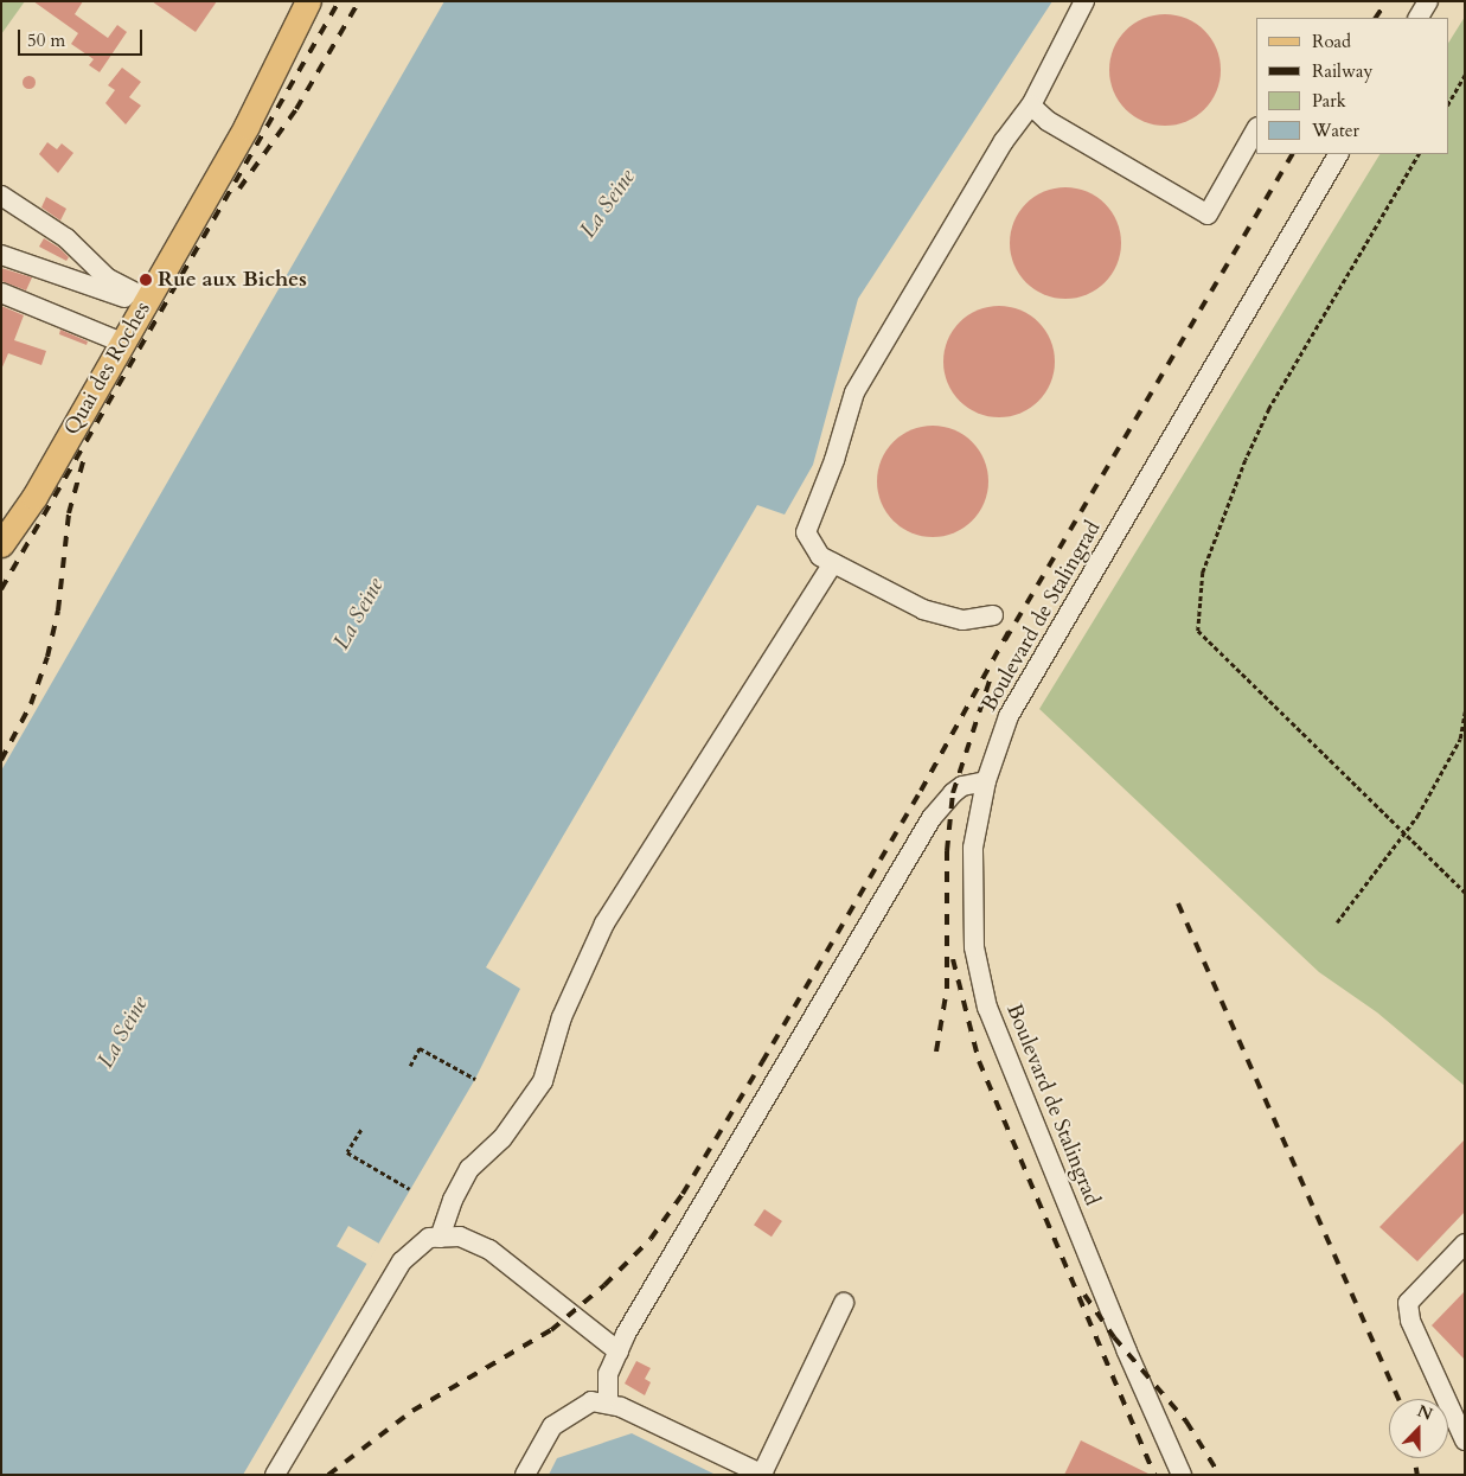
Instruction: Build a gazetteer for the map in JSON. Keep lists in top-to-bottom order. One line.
{"streets":{"main road":["Quai des Roches"],"street":["Boulevard de Stalingrad"]},"water":["La Seine"],"places":["Rue aux Biches"],"legend":["Road","Railway","Park","Water"],"scale_bar":"50 m","north":"top"}
